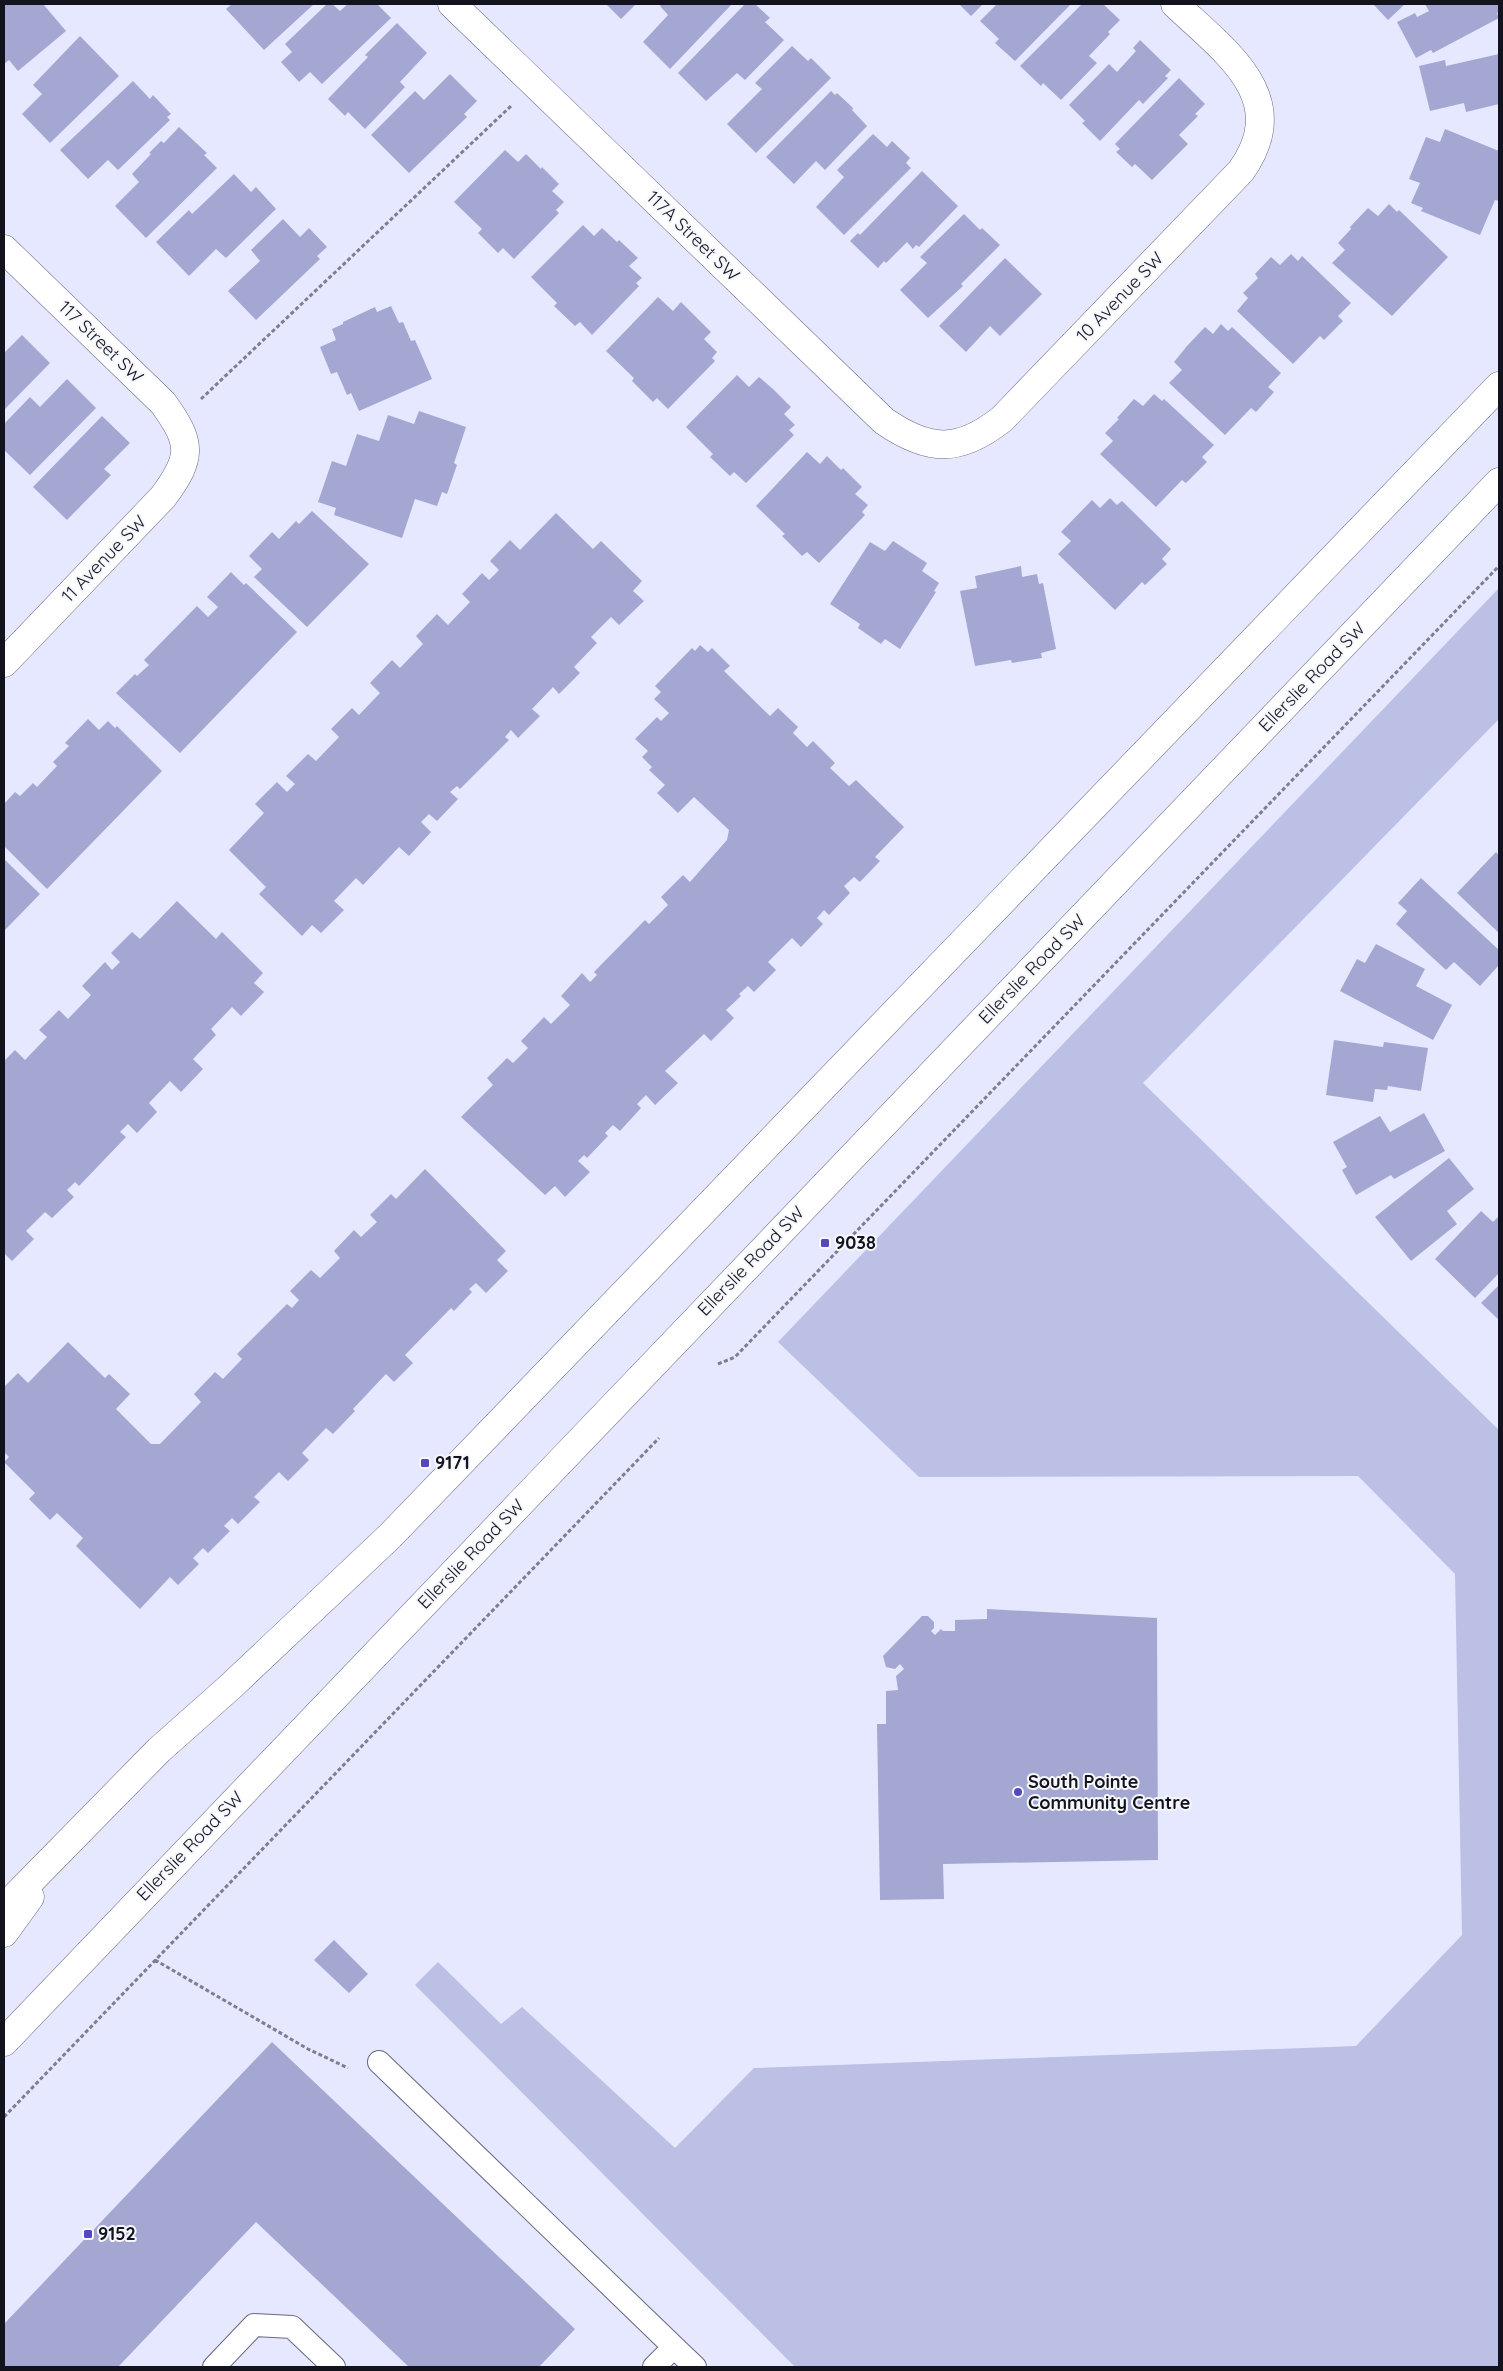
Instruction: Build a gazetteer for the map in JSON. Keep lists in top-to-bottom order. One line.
{"streets":{"main road":["117A Street SW","10 Avenue SW","117 Street SW","11 Avenue SW","Ellerslie Road SW"]},"crossings":[["117A Street SW","10 Avenue SW"],["117 Street SW","11 Avenue SW"]],"places":{"transit":["9038","9171","9152"],"other":["South Pointe Community Centre"]}}
